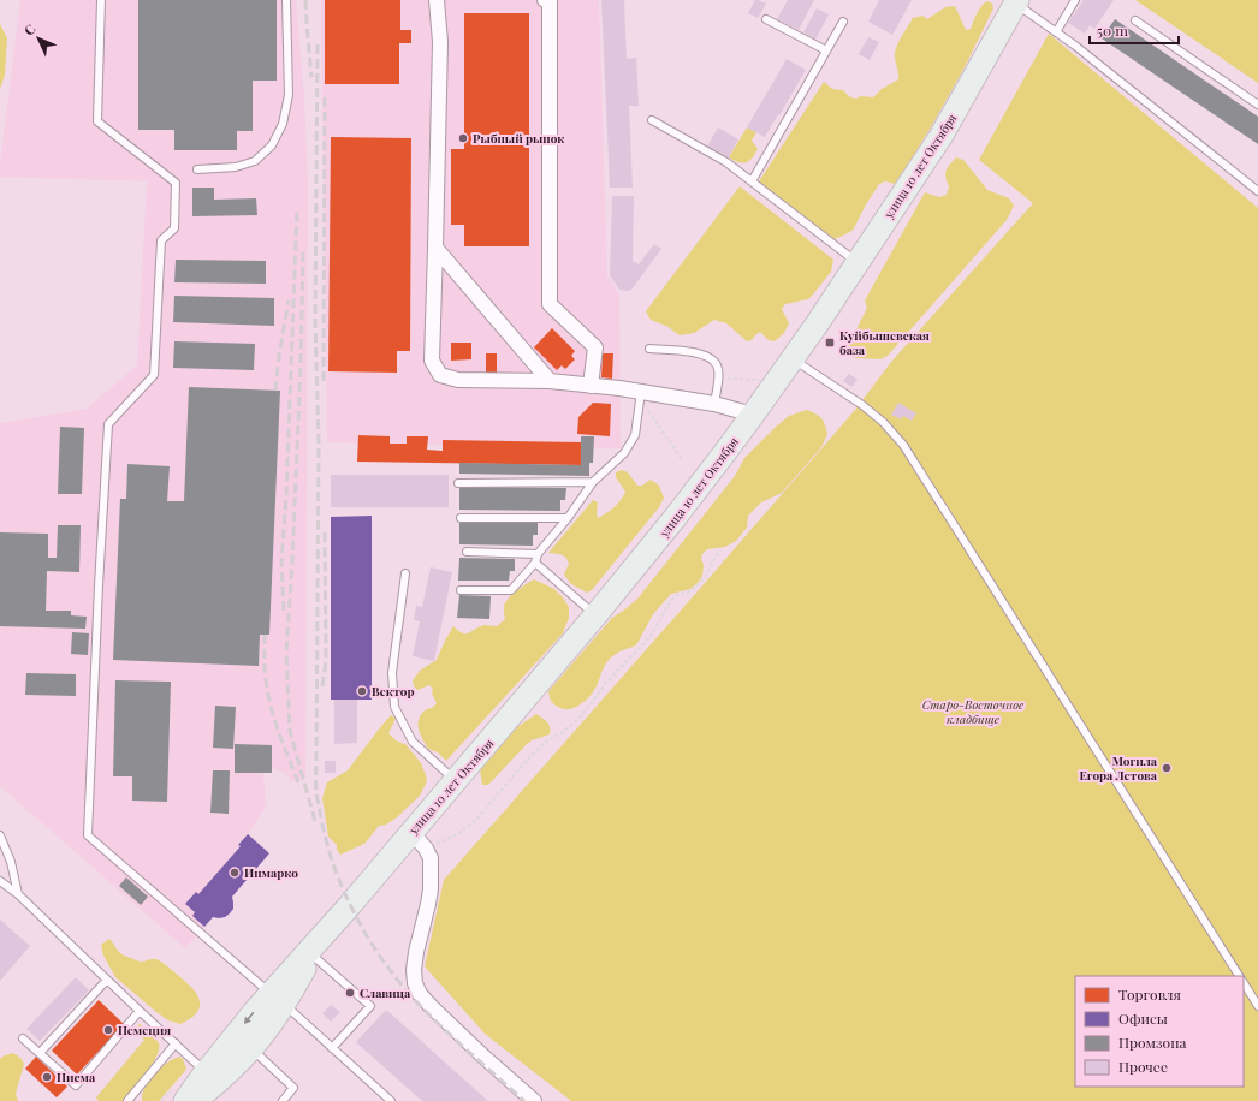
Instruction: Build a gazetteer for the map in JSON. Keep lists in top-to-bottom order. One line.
{"streets":{"main road":["улица 10 лет Октября"]},"parks":["Старо-Восточное кладбище"],"places":{"other":["Рыбный рынок","Вектор","Могила Егора Летова","Инмарко","Славица","Немеция","Нисма"],"transit":["Куйбышевская база"]},"legend":["Торговля","Офисы","Промзона","Прочее"],"scale_bar":"50 m","north":"top left"}
